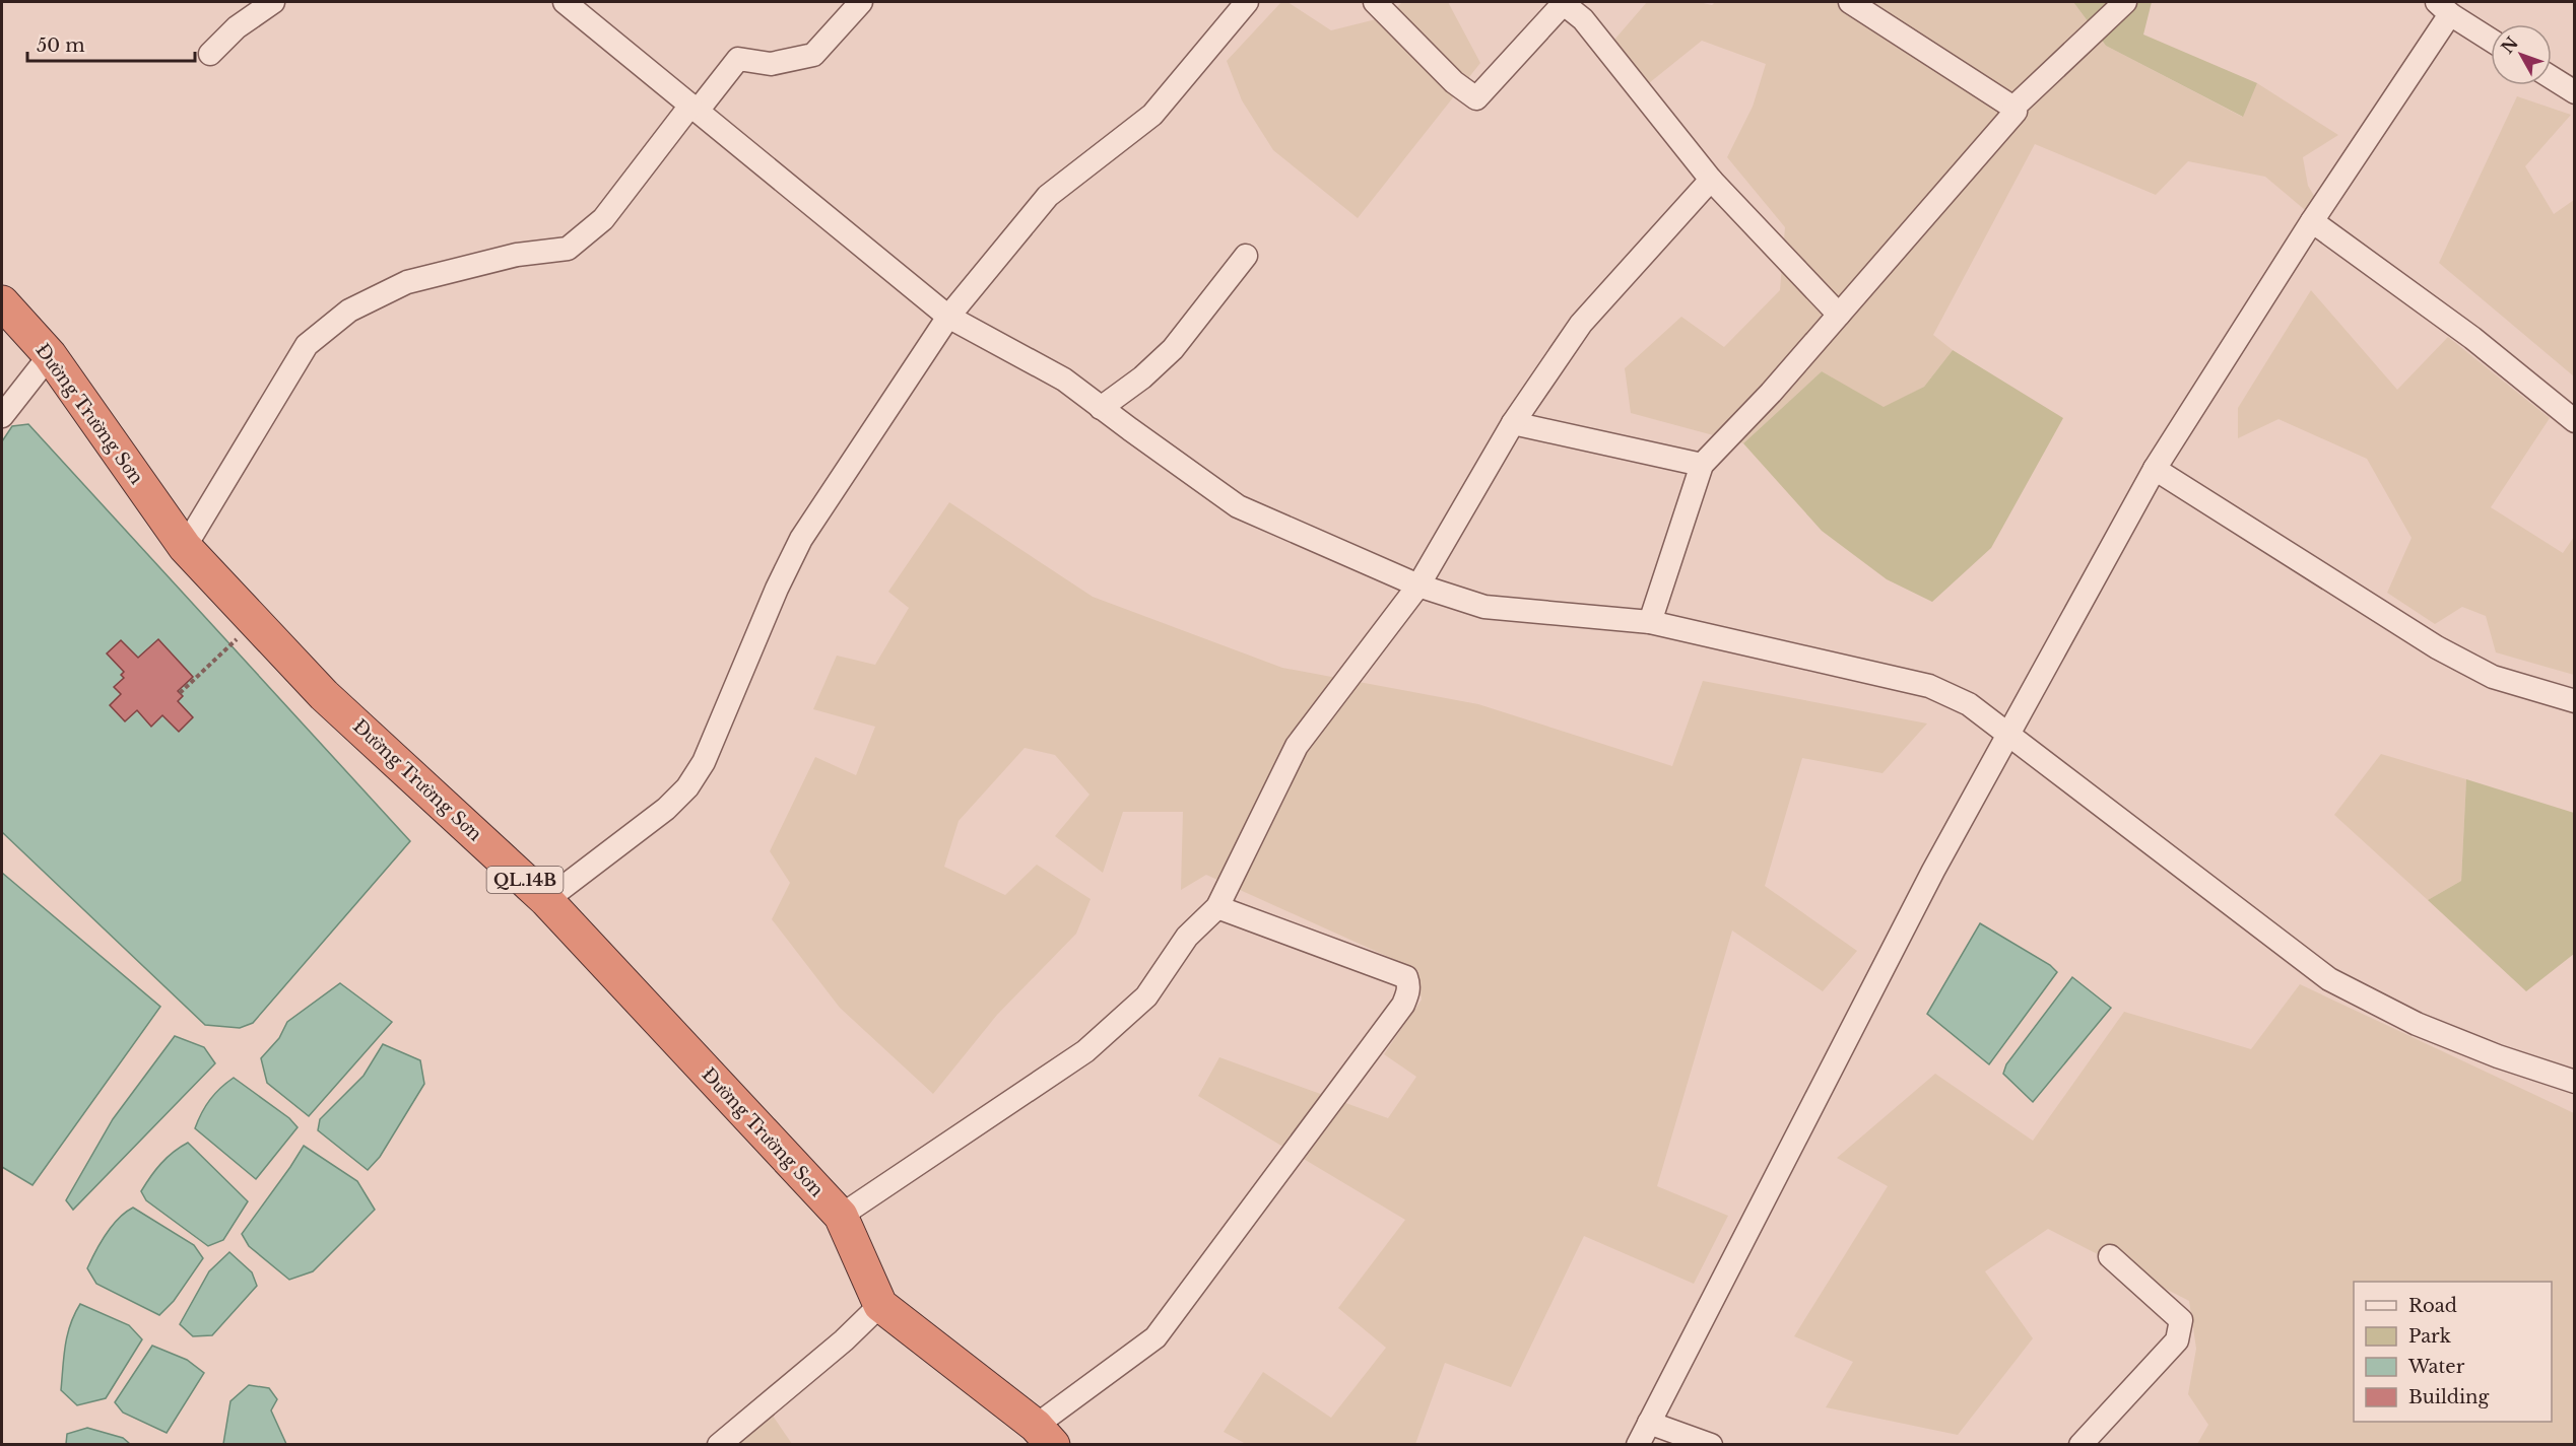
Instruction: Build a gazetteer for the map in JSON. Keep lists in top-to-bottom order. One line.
{"streets":{"highway":["Đường Trường Sơn","QL.14B"]},"legend":["Road","Park","Water","Building"],"scale_bar":"50 m","north":"top left"}
